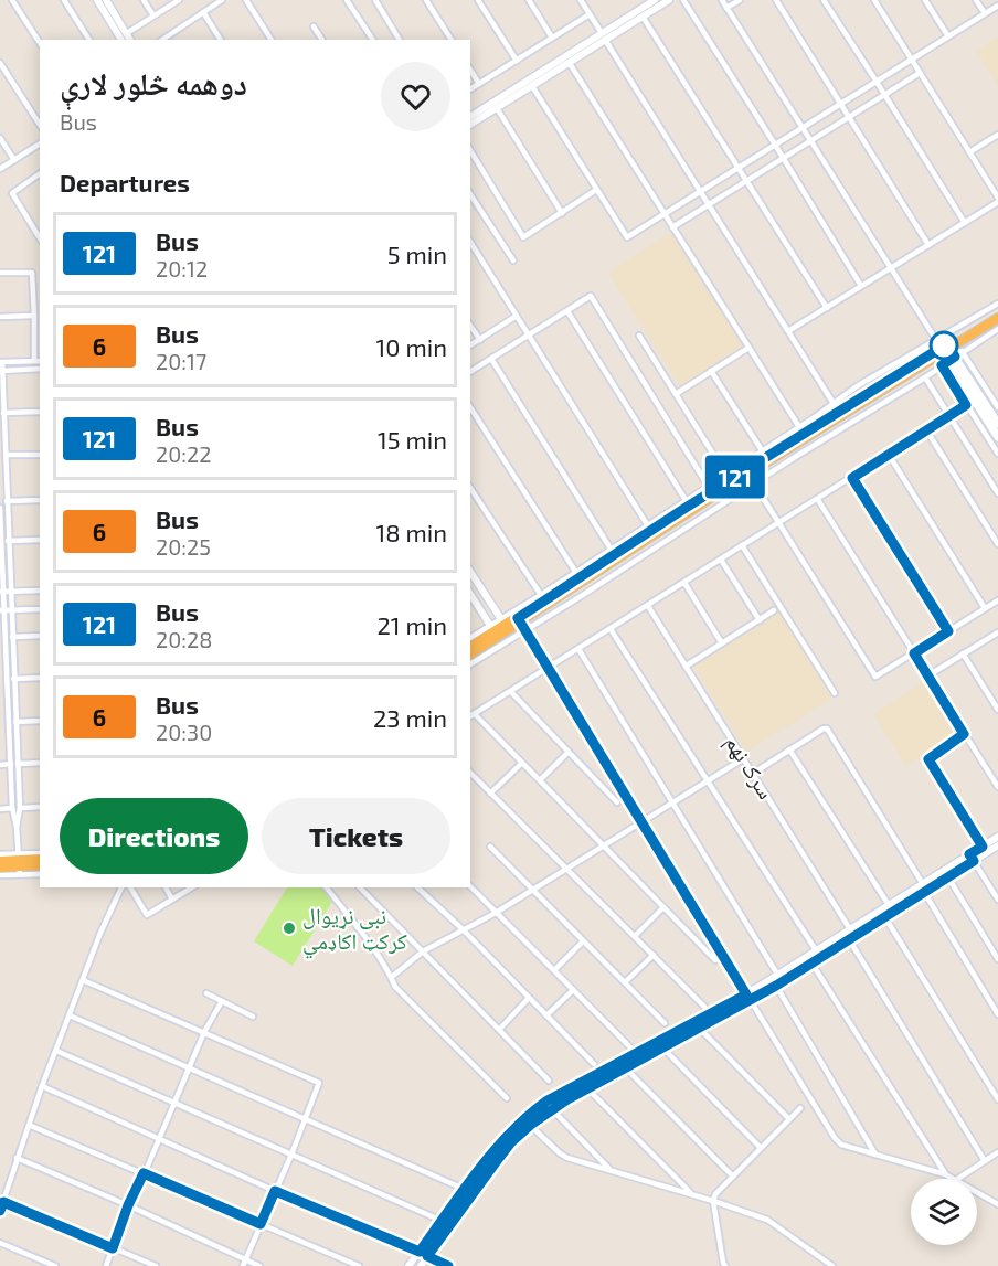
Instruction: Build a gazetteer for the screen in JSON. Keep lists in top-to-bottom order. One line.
{"streets":{"street":["سرک نهم"]},"places":["نبی نړیوال کرکټ اکاډمي"],"lines":["bus line 121"],"page":{"on_map":"121","heading":[["دوهمه څلور لارې","Bus"],"Departures"],"list":[{"mark":"121","name":"Bus","note":"20:12","value":"5 min"},{"mark":"6","name":"Bus","note":"20:17","value":"10 min"},{"mark":"121","name":"Bus","note":"20:22","value":"15 min"},{"mark":"6","name":"Bus","note":"20:25","value":"18 min"},{"mark":"121","name":"Bus","note":"20:28","value":"21 min"},{"mark":"6","name":"Bus","note":"20:30","value":"23 min"}],"buttons":["Directions","Tickets"]}}
